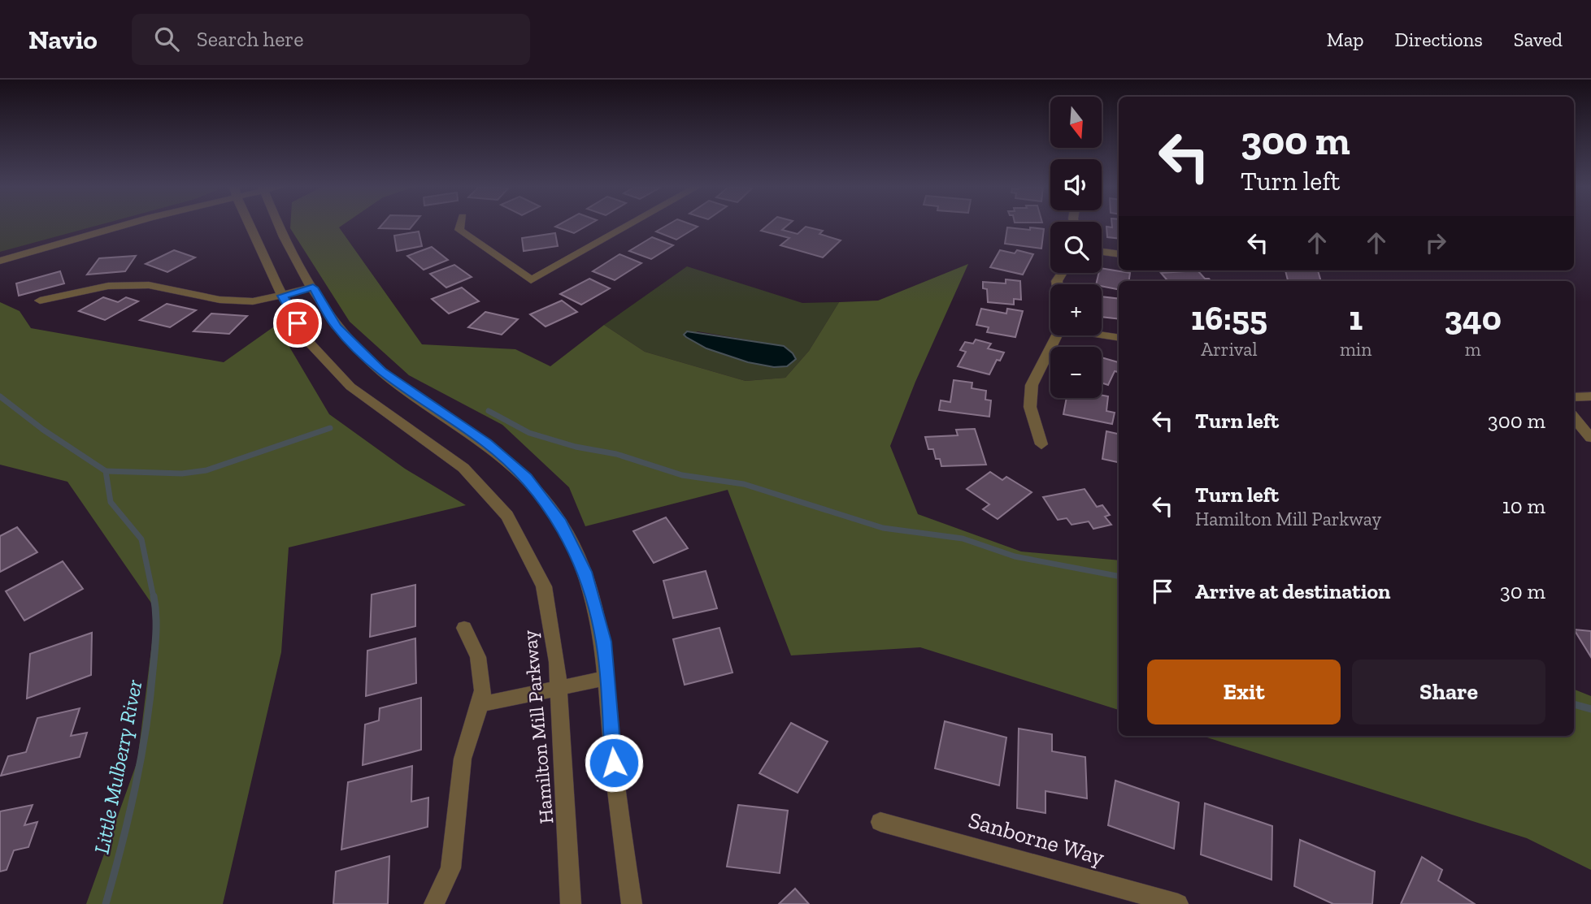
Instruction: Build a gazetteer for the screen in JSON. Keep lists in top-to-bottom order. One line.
{"streets":{"street":["Hamilton Mill Parkway","Sanborne Way"]},"water":["Little Mulberry River"],"north":"bottom","page":{"header":"Navio","search":"Search here","nav":["Map","Directions","Saved"],"map_buttons":["+","−"],"turn":["300 m","Turn left"],"eta":["16:55","Arrival","1","min","340","m"],"list":[{"name":"Turn left","value":"300 m"},{"name":"Turn left","note":"Hamilton Mill Parkway","value":"10 m"},{"name":"Arrive at destination","value":"30 m"}],"buttons":["Exit","Share"]}}
